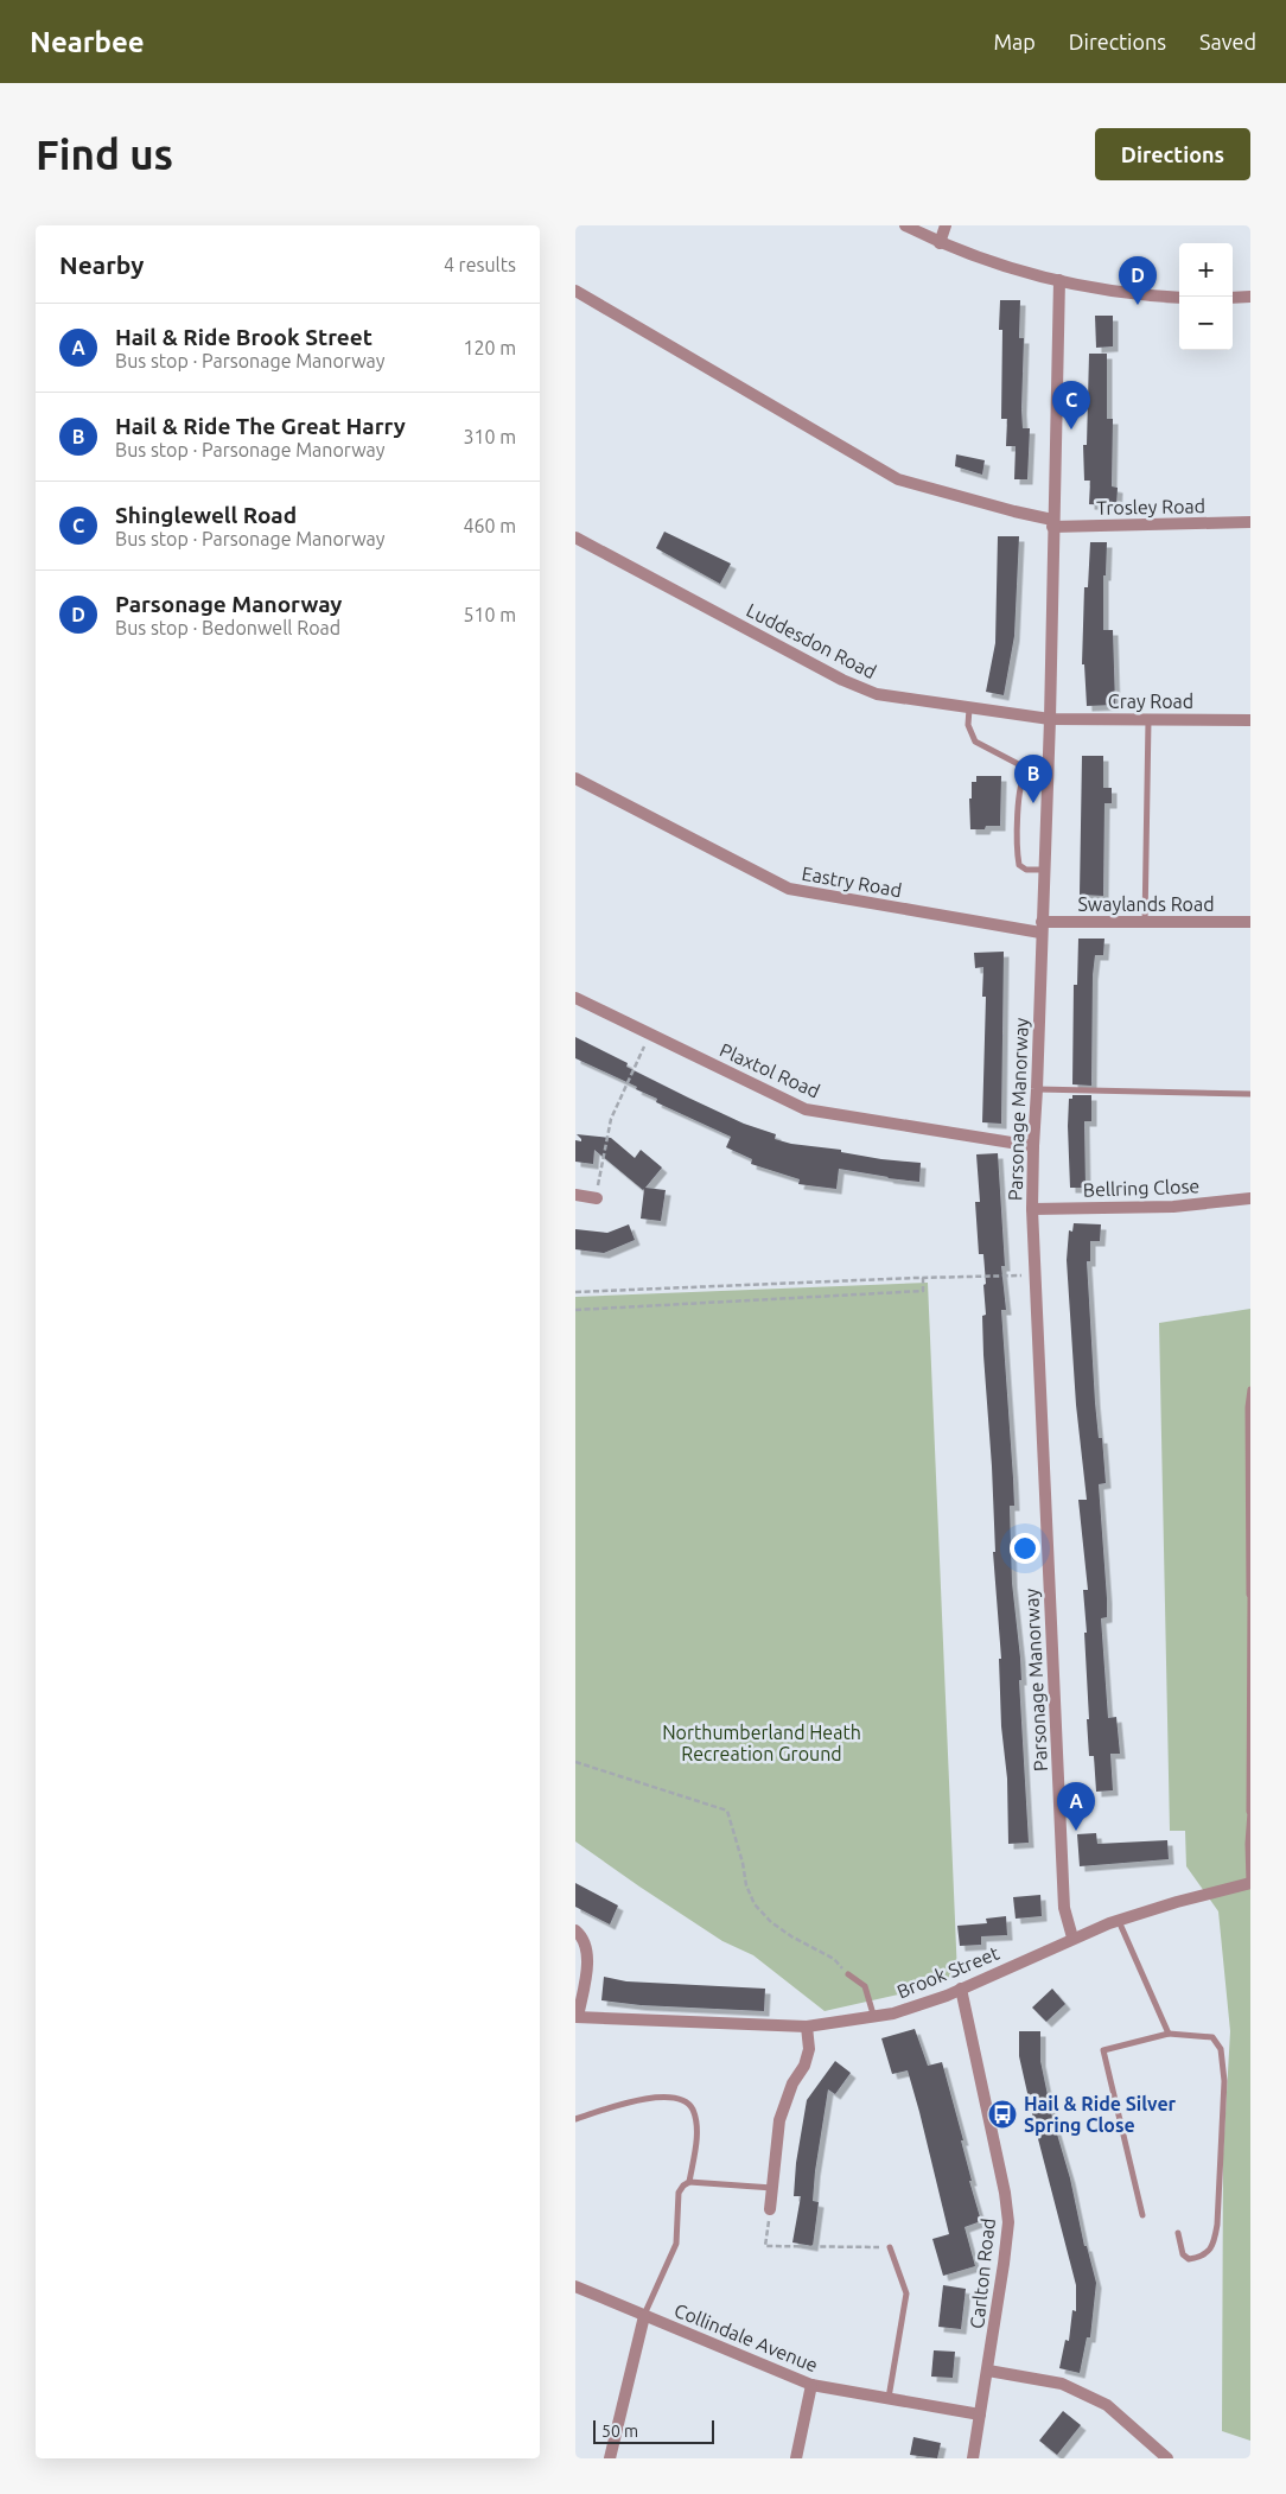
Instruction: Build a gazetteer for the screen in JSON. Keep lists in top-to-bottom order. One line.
{"streets":{"street":["Trosley Road","Luddesdon Road","Cray Road","Eastry Road","Swaylands Road","Plaxtol Road","Parsonage Manorway","Bellring Close","Brook Street","Carlton Road","Collindale Avenue"]},"crossings":[["Trosley Road","Parsonage Manorway"],["Luddesdon Road","Cray Road"],["Luddesdon Road","Parsonage Manorway"],["Cray Road","Parsonage Manorway"],["Eastry Road","Swaylands Road"],["Eastry Road","Parsonage Manorway"],["Swaylands Road","Parsonage Manorway"],["Plaxtol Road","Parsonage Manorway"],["Parsonage Manorway","Bellring Close"],["Parsonage Manorway","Brook Street"],["Brook Street","Carlton Road"],["Carlton Road","Collindale Avenue"]],"parks":["Northumberland Heath Recreation Ground"],"places":{"bus stop":["Hail & Ride Silver Spring Close"]},"scale_bar":"50 m","page":{"header":"Nearbee","nav":["Map","Directions","Saved"],"buttons":"Directions","title":"Find us","heading":["Nearby","4 results"],"map_buttons":["+","−"],"pins":["D","C","B","A"],"list":[{"mark":"A","name":"Hail & Ride Brook Street","note":"Bus stop · Parsonage Manorway","value":"120 m"},{"mark":"B","name":"Hail & Ride The Great Harry","note":"Bus stop · Parsonage Manorway","value":"310 m"},{"mark":"C","name":"Shinglewell Road","note":"Bus stop · Parsonage Manorway","value":"460 m"},{"mark":"D","name":"Parsonage Manorway","note":"Bus stop · Bedonwell Road","value":"510 m"}],"scale":"50 m"}}
